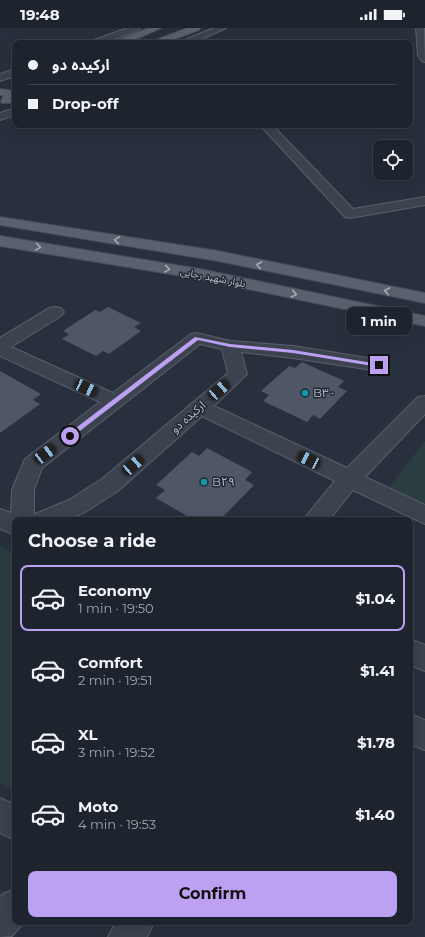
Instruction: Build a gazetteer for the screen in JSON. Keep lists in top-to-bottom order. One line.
{"streets":{"main road":["بلوار شهید رجایی"],"street":["ارکیده دو"]},"places":["B۳۰","B۲۹"],"page":{"status":"19:48","banner":["ارکیده دو","Drop-off"],"bubble":"1 min","heading":"Choose a ride","list":[{"name":"Economy","note":"1 min · 19:50","value":"$1.04"},{"name":"Comfort","note":"2 min · 19:51","value":"$1.41"},{"name":"XL","note":"3 min · 19:52","value":"$1.78"},{"name":"Moto","note":"4 min · 19:53","value":"$1.40"}],"buttons":"Confirm"}}
